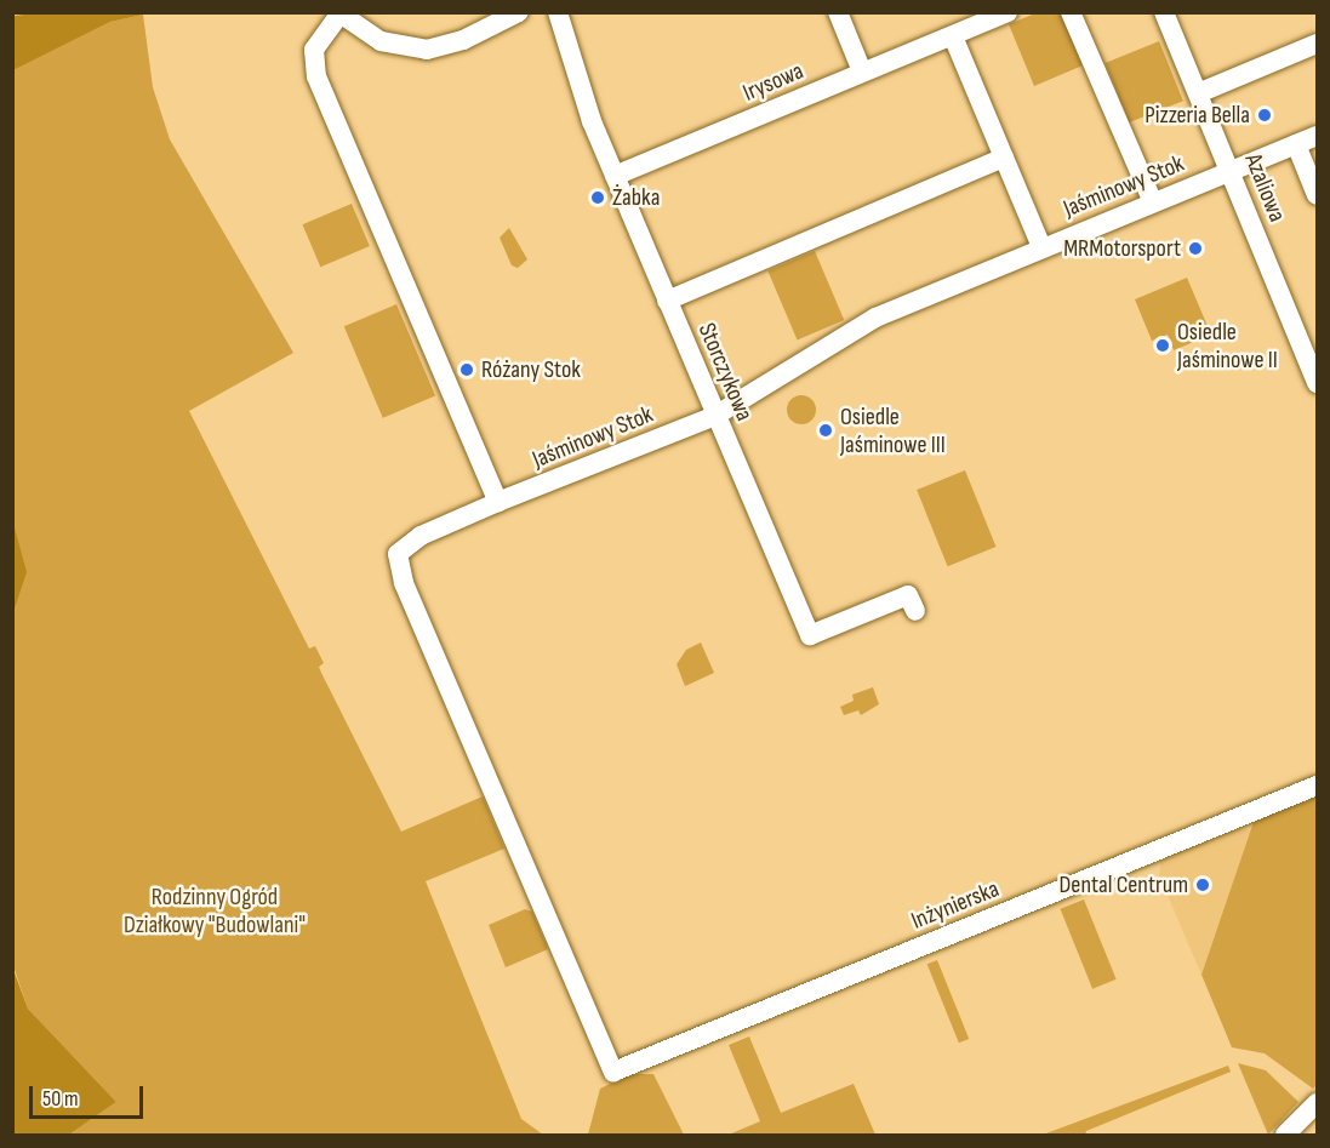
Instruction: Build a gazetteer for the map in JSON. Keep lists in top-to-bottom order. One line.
{"streets":{"street":["Irysowa","Jaśminowy Stok","Azaliowa","Storczykowa","Inżynierska"]},"crossings":[["Irysowa","Storczykowa"],["Jaśminowy Stok","Azaliowa"],["Jaśminowy Stok","Storczykowa"],["Jaśminowy Stok","Inżynierska"]],"parks":["Rodzinny Ogród Działkowy \"Budowlani\""],"places":["Pizzeria Bella","Żabka","MRMotorsport","Osiedle Jaśminowe II","Różany Stok","Osiedle Jaśminowe III","Dental Centrum"],"scale_bar":"50 m"}
